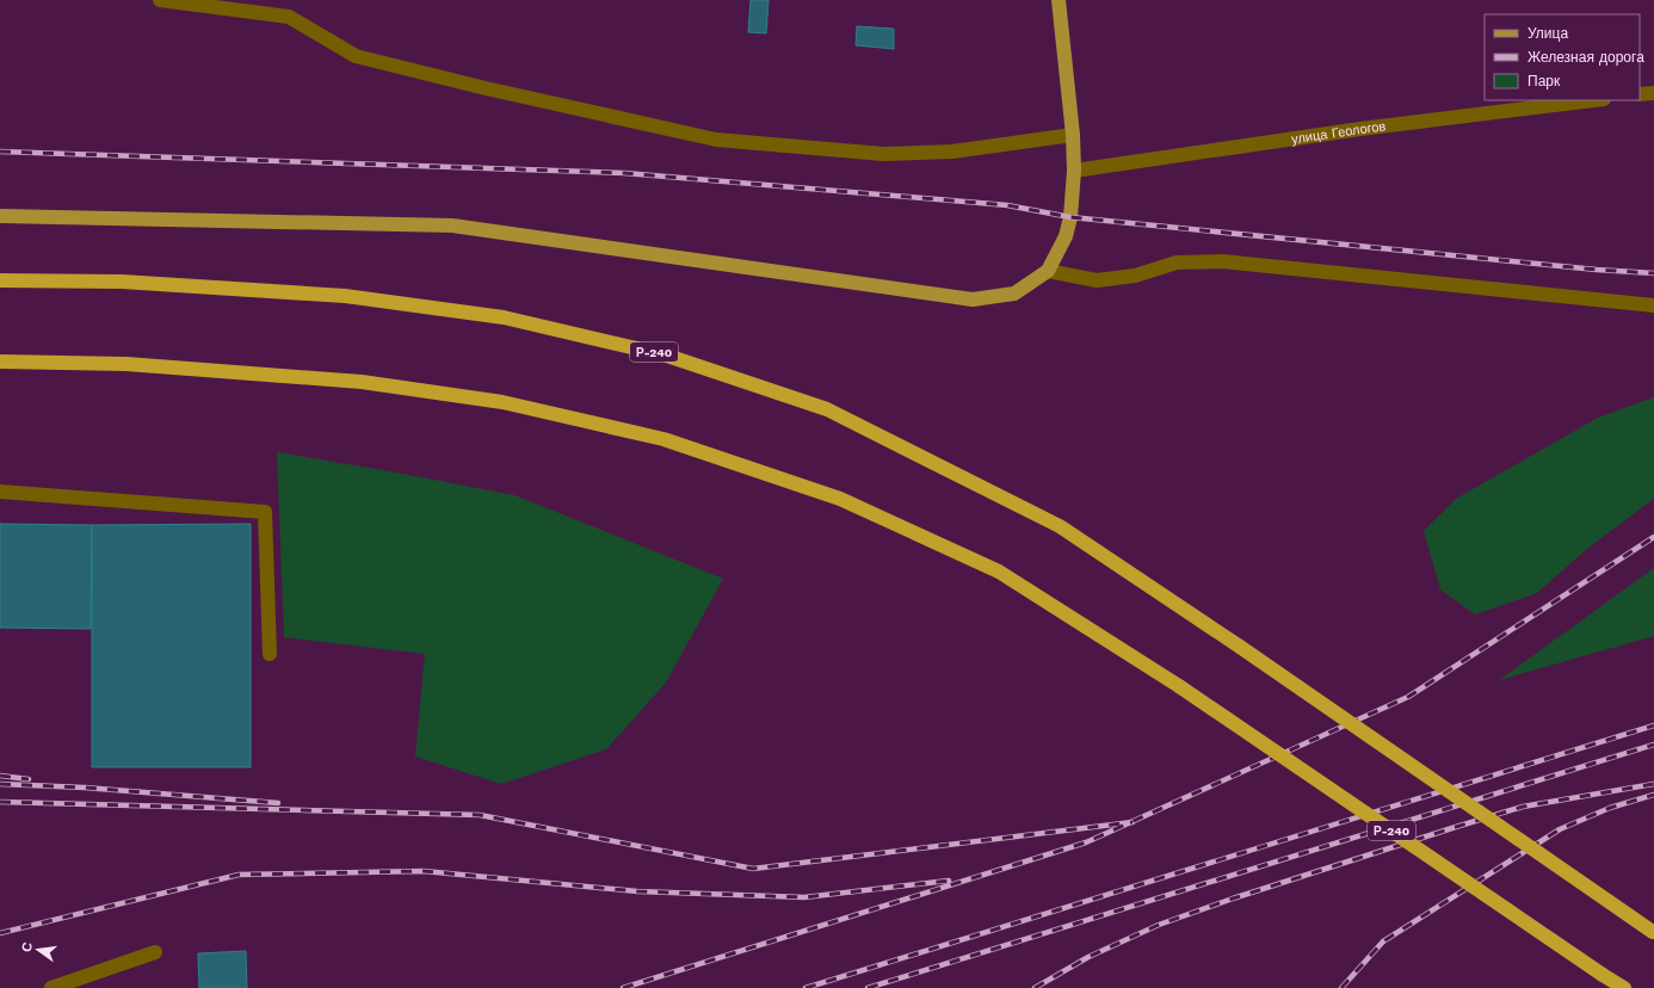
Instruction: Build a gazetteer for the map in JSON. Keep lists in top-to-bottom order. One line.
{"streets":{"highway":["Р-240"],"street":["улица Геологов"]},"legend":["Улица","Железная дорога","Парк"],"north":"left"}
